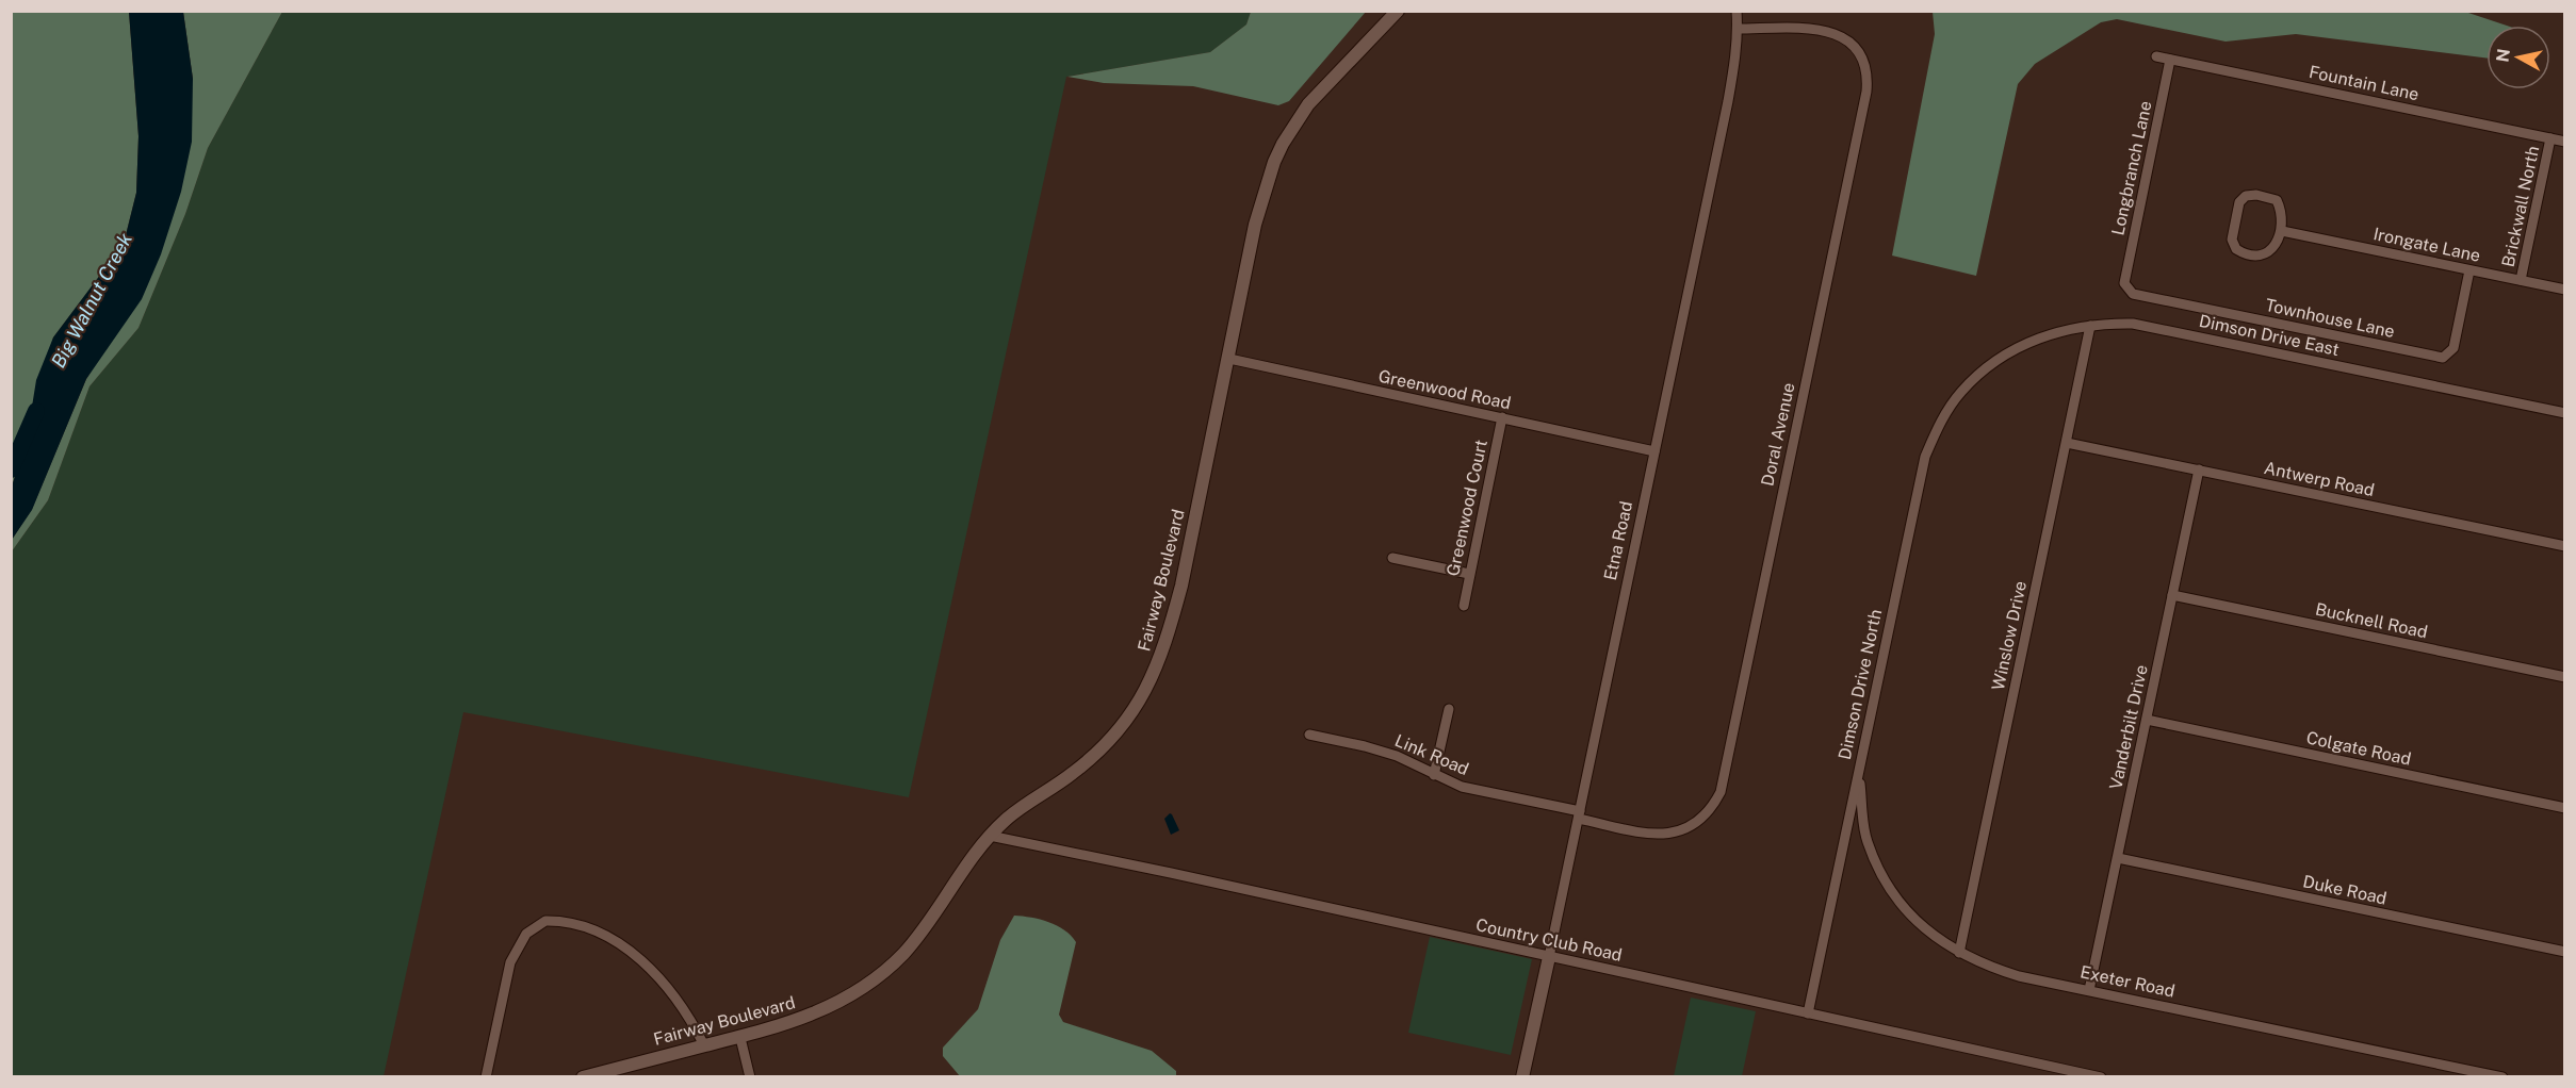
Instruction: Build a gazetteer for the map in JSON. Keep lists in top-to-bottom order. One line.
{"streets":{"street":["Fountain Lane","Longbranch Lane","Brickwall North","Irongate Lane","Townhouse Lane","Dimson Drive East","Greenwood Road","Doral Avenue","Antwerp Road","Greenwood Court","Etna Road","Fairway Boulevard","Bucknell Road","Winslow Drive","Dimson Drive North","Vanderbilt Drive","Colgate Road","Link Road","Duke Road","Country Club Road","Exeter Road"]},"crossings":[["Fountain Lane","Longbranch Lane"],["Fountain Lane","Brickwall North"],["Longbranch Lane","Townhouse Lane"],["Brickwall North","Irongate Lane"],["Irongate Lane","Townhouse Lane"],["Dimson Drive East","Winslow Drive"],["Dimson Drive East","Dimson Drive North"],["Greenwood Road","Greenwood Court"],["Greenwood Road","Etna Road"],["Greenwood Road","Fairway Boulevard"],["Doral Avenue","Etna Road"],["Doral Avenue","Link Road"],["Antwerp Road","Winslow Drive"],["Antwerp Road","Vanderbilt Drive"],["Etna Road","Link Road"],["Etna Road","Country Club Road"],["Fairway Boulevard","Country Club Road"],["Bucknell Road","Vanderbilt Drive"],["Winslow Drive","Exeter Road"],["Dimson Drive North","Country Club Road"],["Dimson Drive North","Exeter Road"],["Vanderbilt Drive","Colgate Road"],["Vanderbilt Drive","Duke Road"],["Vanderbilt Drive","Exeter Road"]],"water":["Big Walnut Creek"],"north":"left"}
